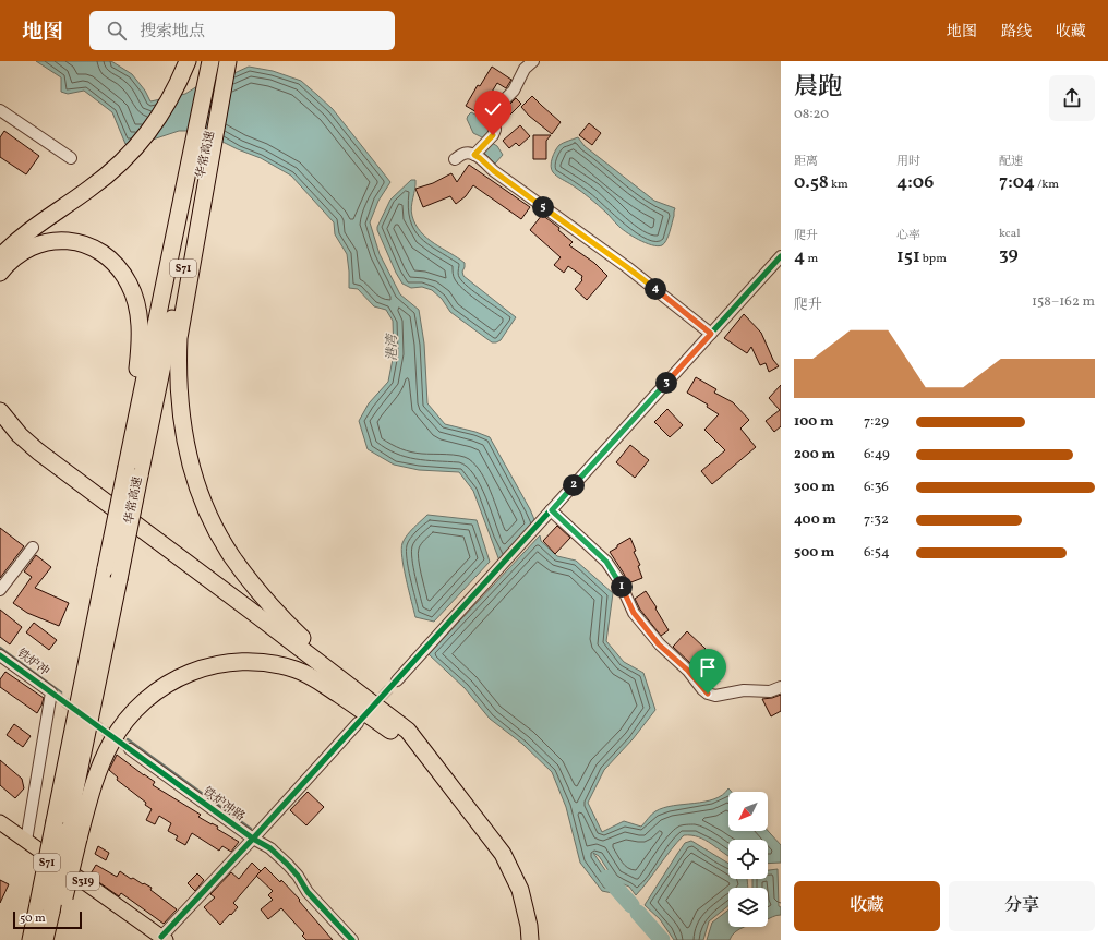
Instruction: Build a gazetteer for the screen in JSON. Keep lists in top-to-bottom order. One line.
{"streets":{"highway":["华常高速","S71"],"main road":["S319"],"street":["铁炉冲","铁炉冲路"]},"crossings":[["铁炉冲","S319"]],"water":["港湾"],"scale_bar":"50 m","north":"bottom left","page":{"header":"地图","search":"搜索地点","nav":["地图","路线","收藏"],"heading":["晨跑","08:20"],"stats":[["距离","0.58 km"],["用时","4:06"],["配速","7:04 /km"],["爬升","4 m"],["心率","151 bpm"],["kcal","39"]],"pins":["5","4","3","2","1"],"chart":["爬升","158–162 m"],"list":[{"name":"100 m","note":"7:29"},{"name":"200 m","note":"6:49"},{"name":"300 m","note":"6:36"},{"name":"400 m","note":"7:32"},{"name":"500 m","note":"6:54"}],"buttons":["收藏","分享"],"scale":"50 m"}}
